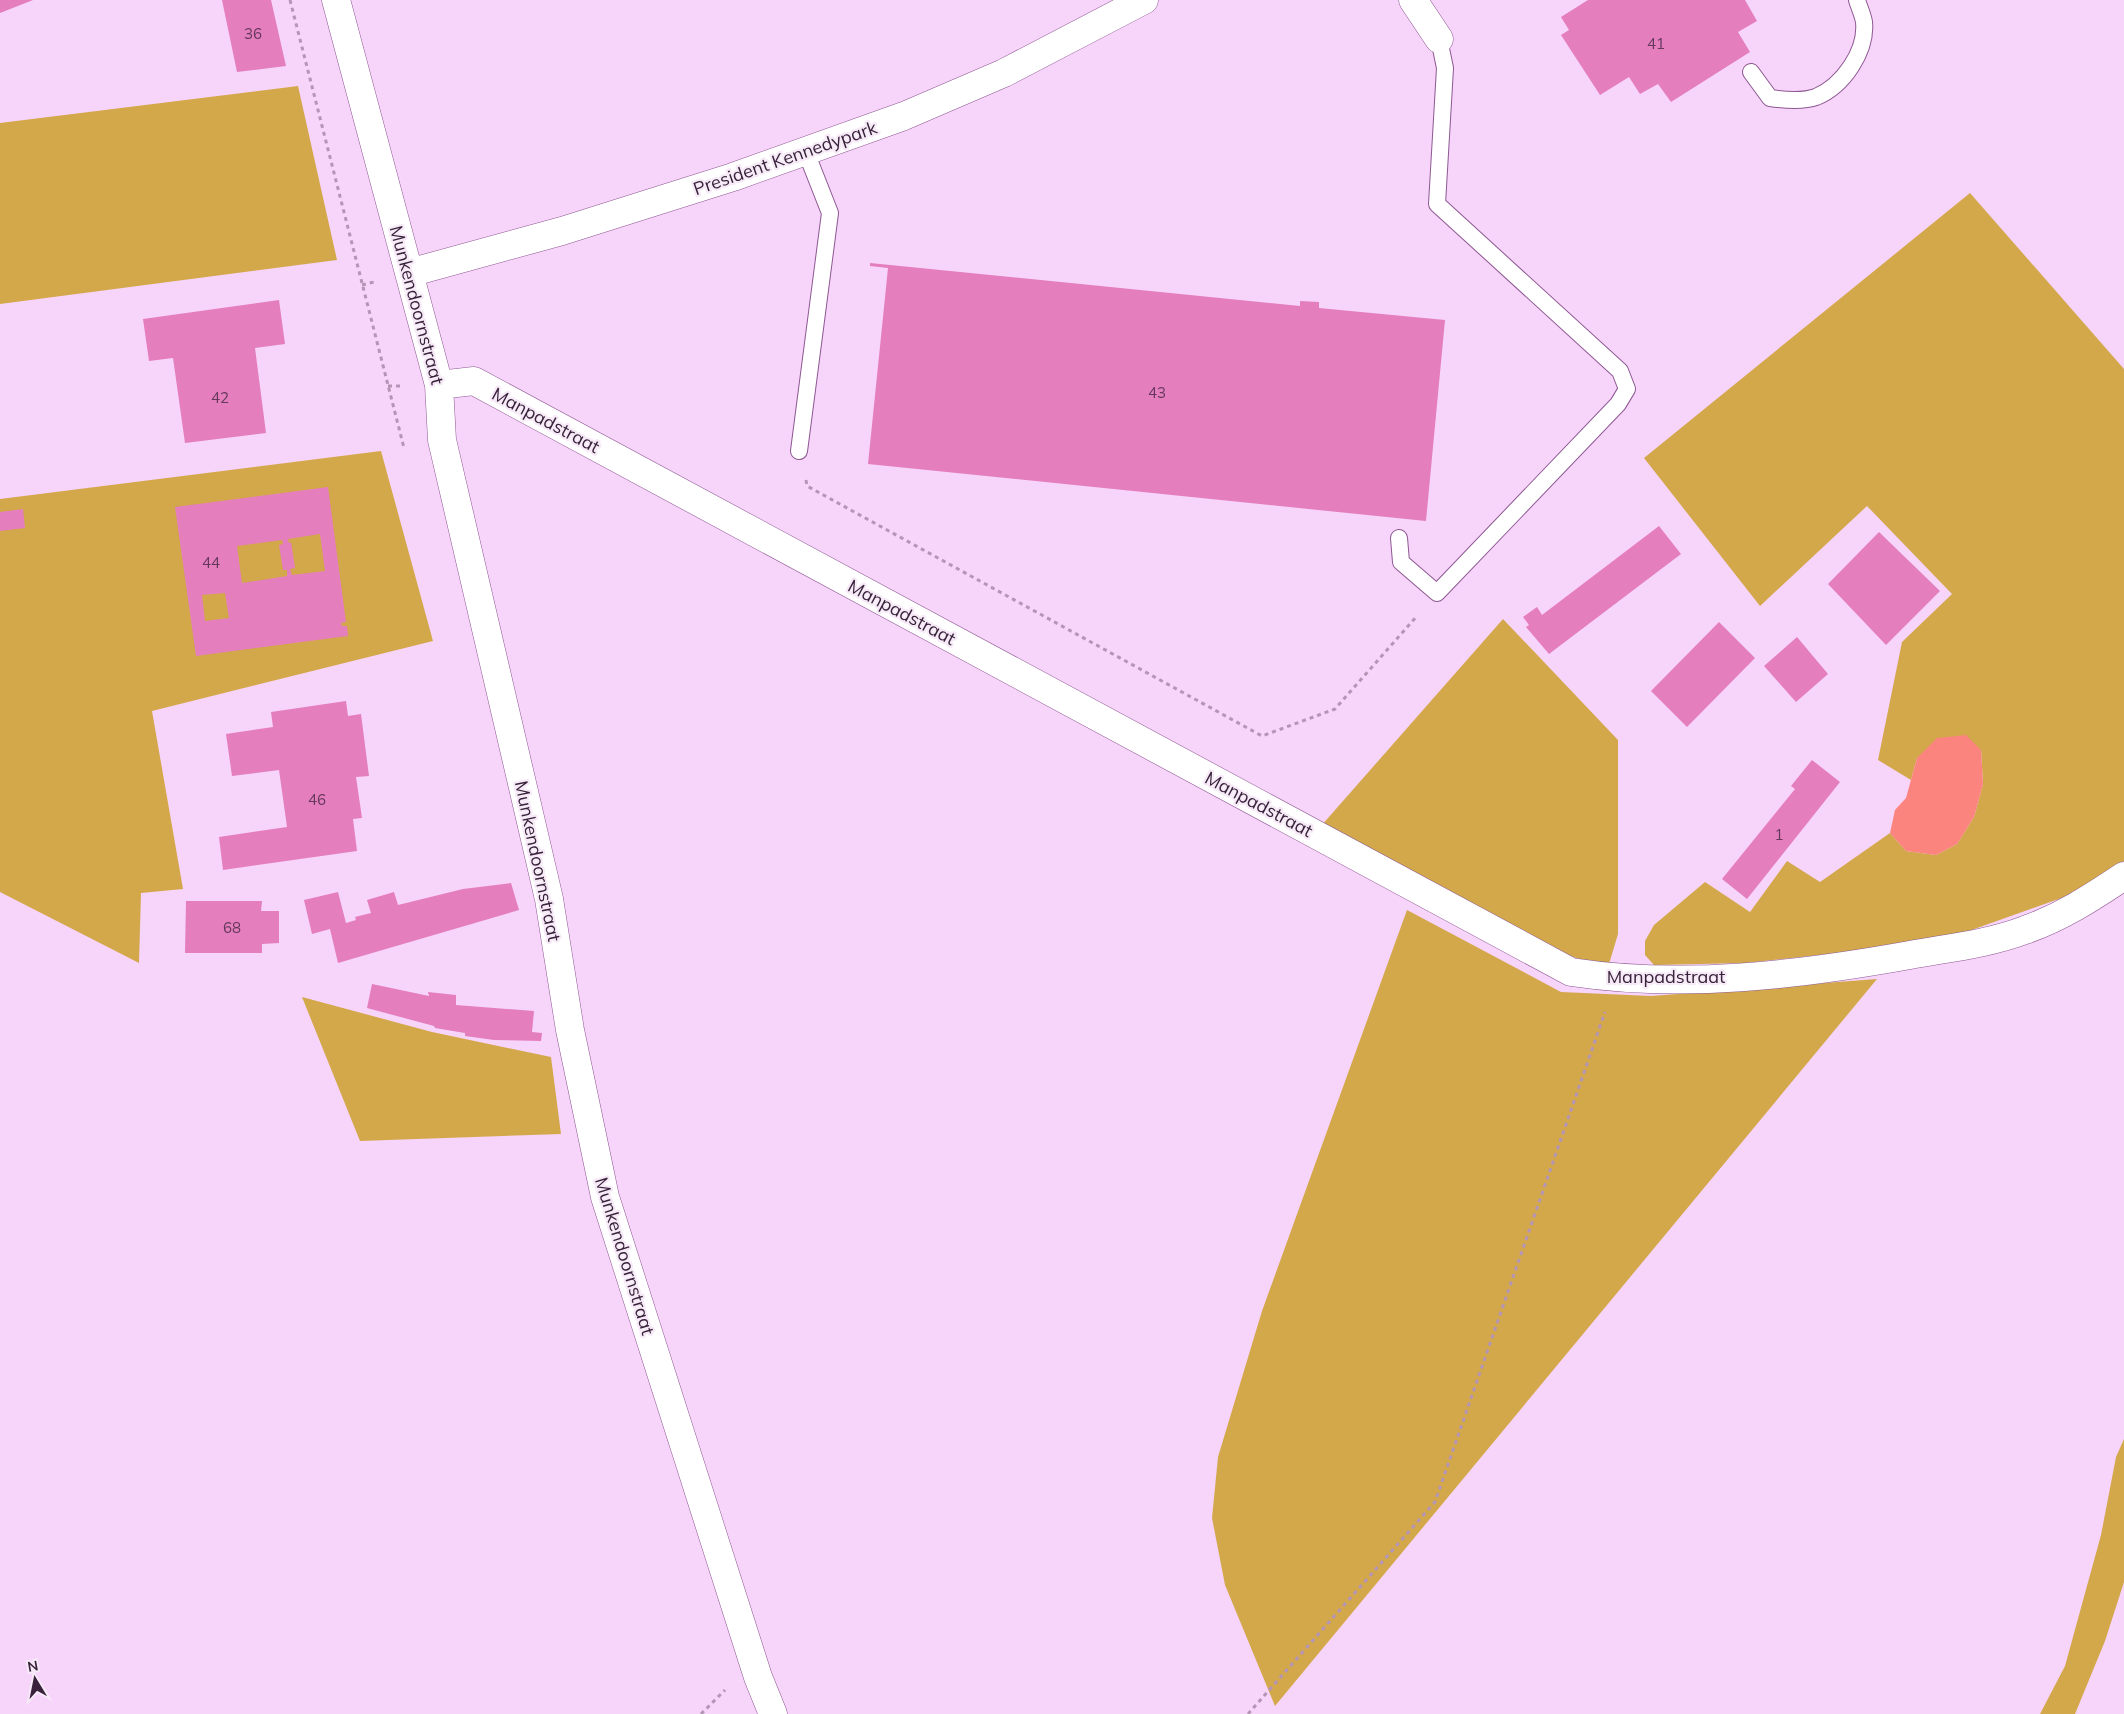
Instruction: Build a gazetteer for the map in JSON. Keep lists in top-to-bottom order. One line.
{"streets":{"street":["President Kennedypark","Munkendoornstraat","Manpadstraat"]},"crossings":[["President Kennedypark","Munkendoornstraat"],["Munkendoornstraat","Manpadstraat"]],"house_numbers":["36","41","43","42","44","46","1","68"],"north":"top"}
